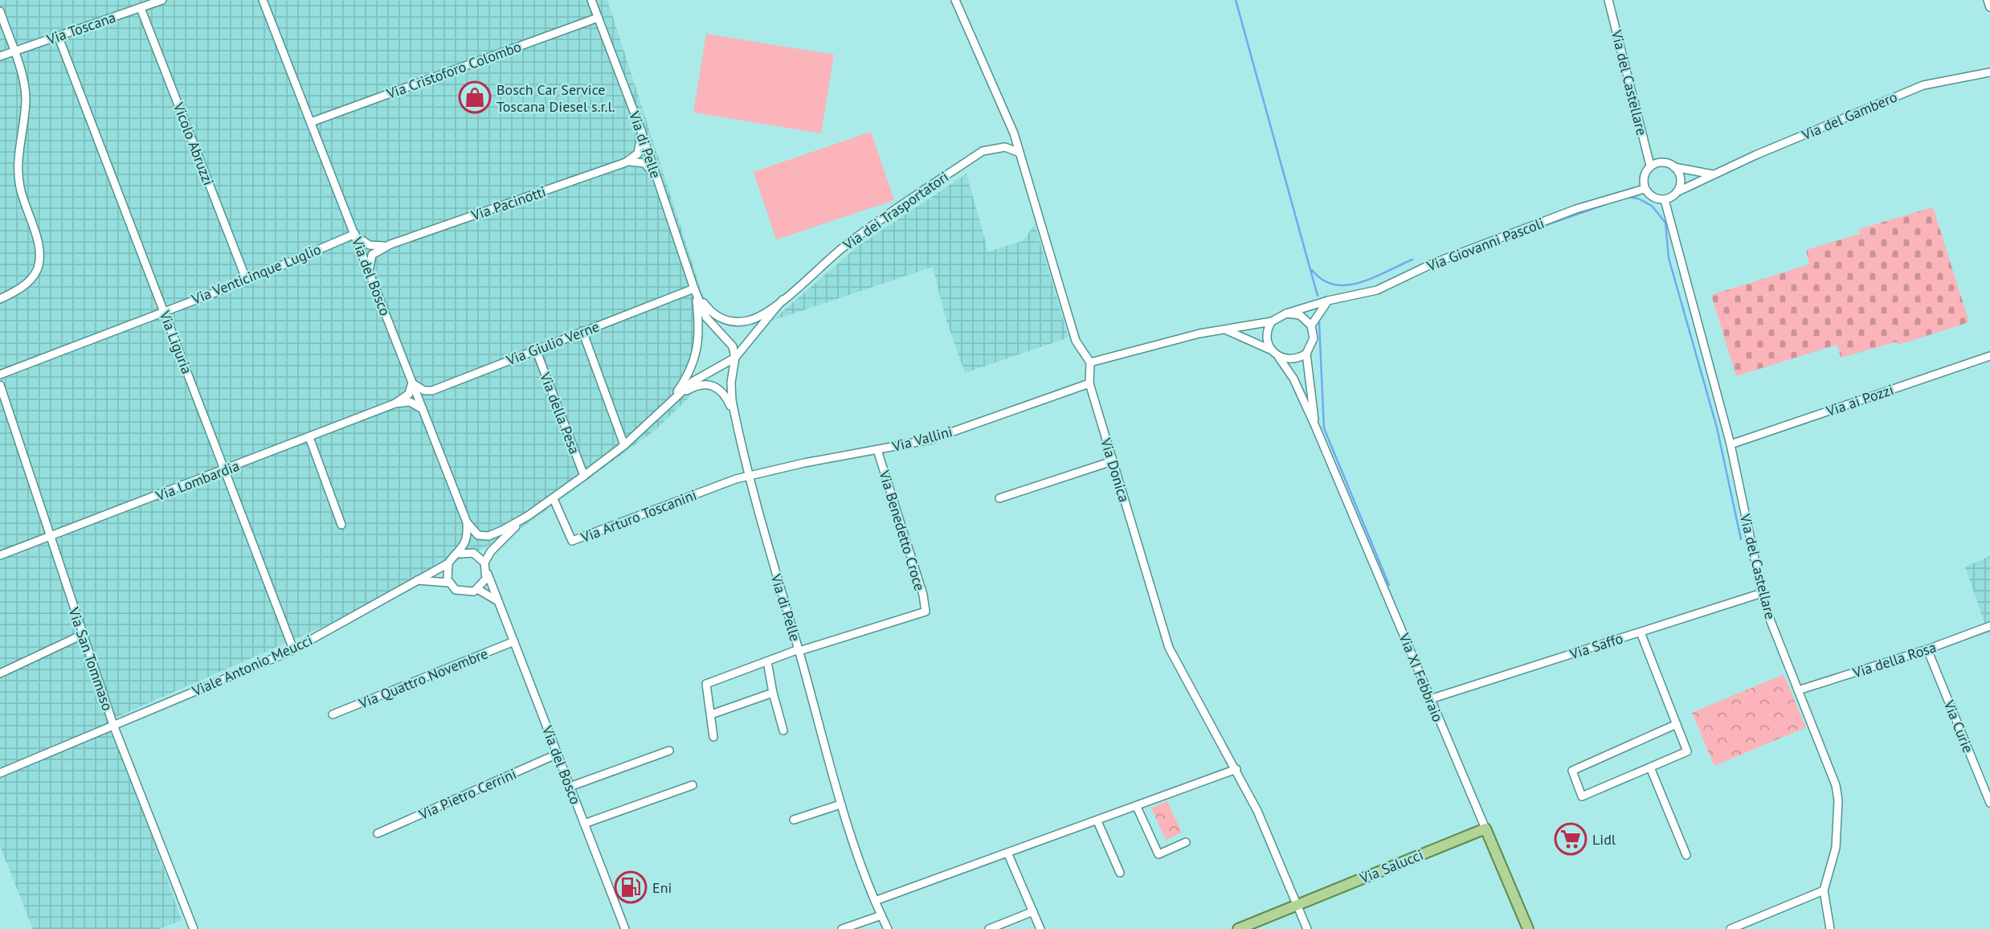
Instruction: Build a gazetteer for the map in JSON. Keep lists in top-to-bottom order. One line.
{"streets":{"main road":["Via XI Febbraio","Via Salucci"],"street":["Via Toscana","Via Cristoforo Colombo","Via del Castellare","Via del Gambero","Vicolo Abruzzi","Via di Pelle","Via Pacinotti","Via dei Trasportatori","Via Giovanni Pascoli","Via Venticinque Luglio","Via del Bosco","Via Liguria","Via Giulio Verne","Via ai Pozzi","Via della Pesa","Via Vallini","Via Donica","Via Lombardia","Via Arturo Toscanini","Via Benedetto Croce","Via Saffo","Via San Tommaso","Via della Rosa","Viale Antonio Meucci","Via Quattro Novembre","Via Curie","Via Pietro Cerrini"]},"crossings":[["Via Toscana","Vicolo Abruzzi"],["Via Toscana","Via Liguria"],["Via Cristoforo Colombo","Via di Pelle"],["Via Cristoforo Colombo","Via del Bosco"],["Via del Castellare","Via del Gambero"],["Via del Castellare","Via Giovanni Pascoli"],["Via del Castellare","Via ai Pozzi"],["Via del Castellare","Via Saffo"],["Via del Castellare","Via della Rosa"],["Via del Gambero","Via Giovanni Pascoli"],["Vicolo Abruzzi","Via Venticinque Luglio"],["Via di Pelle","Via dei Trasportatori"],["Via di Pelle","Via Giulio Verne"],["Via di Pelle","Via Vallini"],["Via di Pelle","Via Arturo Toscanini"],["Via di Pelle","Via Benedetto Croce"],["Via Pacinotti","Via Venticinque Luglio"],["Via Pacinotti","Via del Bosco"],["Via dei Trasportatori","Via Giulio Verne"],["Via Giovanni Pascoli","Via Donica"],["Via Giovanni Pascoli","Via XI Febbraio"],["Via Venticinque Luglio","Via del Bosco"],["Via Venticinque Luglio","Via Liguria"],["Via del Bosco","Via Giulio Verne"],["Via del Bosco","Via Lombardia"],["Via del Bosco","Viale Antonio Meucci"],["Via del Bosco","Via Quattro Novembre"],["Via del Bosco","Via Pietro Cerrini"],["Via Liguria","Via Lombardia"],["Via Liguria","Viale Antonio Meucci"],["Via Giulio Verne","Via della Pesa"],["Via Giulio Verne","Via Lombardia"],["Via Vallini","Via Donica"],["Via Vallini","Via Arturo Toscanini"],["Via Vallini","Via Benedetto Croce"],["Via Donica","Via Salucci"],["Via Lombardia","Via San Tommaso"],["Via Saffo","Via XI Febbraio"],["Via San Tommaso","Viale Antonio Meucci"],["Via della Rosa","Via Curie"],["Via XI Febbraio","Via Salucci"]],"places":{"shop":["Bosch Car Service Toscana Diesel s.r.l."],"supermarket":["Lidl"],"fuel station":["Eni"]}}
